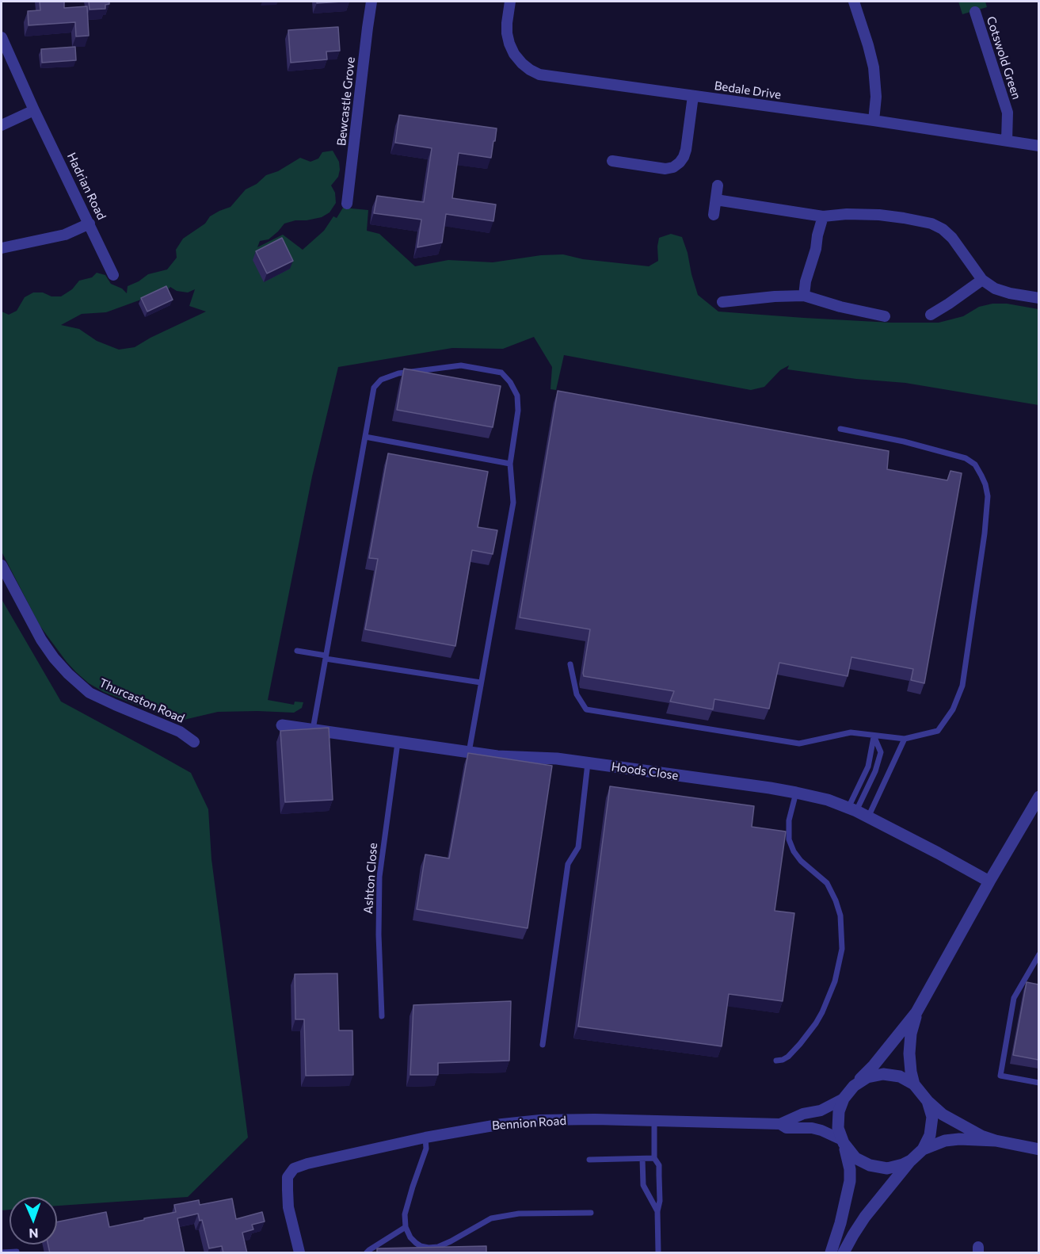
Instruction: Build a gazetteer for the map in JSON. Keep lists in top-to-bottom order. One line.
{"streets":{"street":["Cotswold Green","Bedale Drive","Bewcastle Grove","Hadrian Road","Thurcaston Road","Hoods Close","Bennion Road"],"lane":["Ashton Close"]},"crossings":[["Cotswold Green","Bedale Drive"],["Hoods Close","Ashton Close"]],"north":"bottom"}
